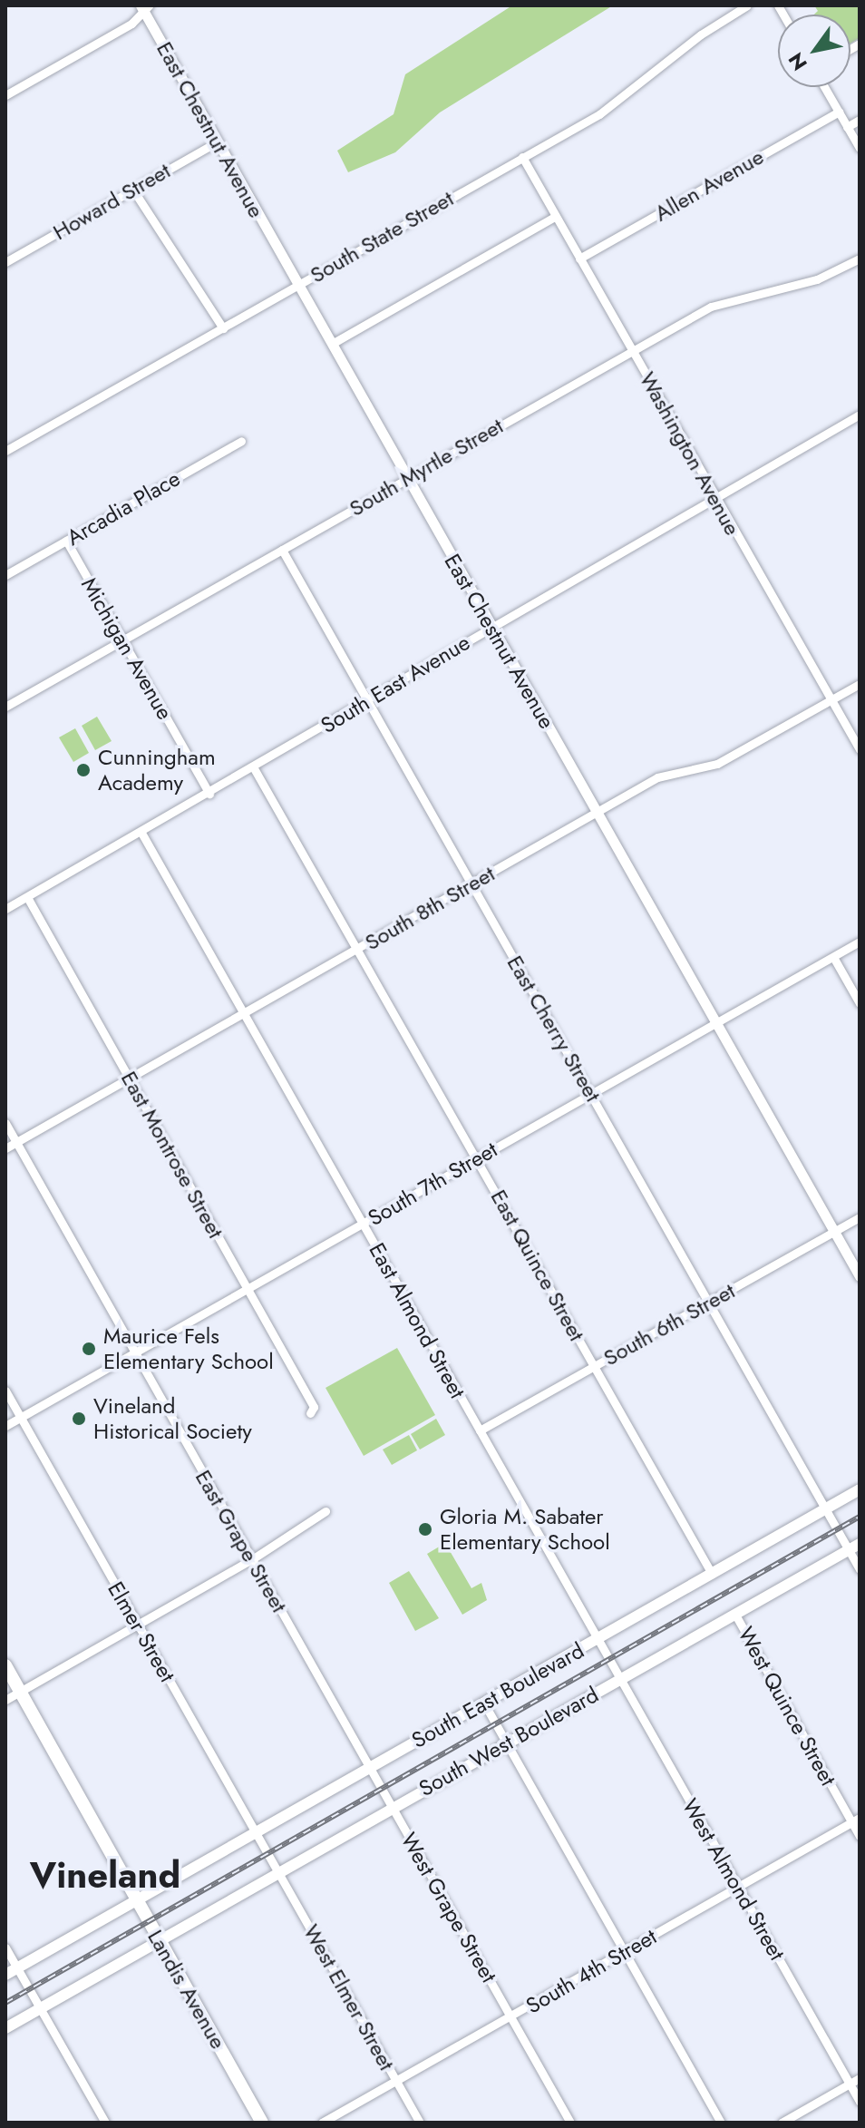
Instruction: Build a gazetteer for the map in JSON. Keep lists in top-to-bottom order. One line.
{"streets":{"main road":["South East Boulevard","South West Boulevard","Landis Avenue"],"street":["East Chestnut Avenue","Allen Avenue","Howard Street","South State Street","Washington Avenue","South Myrtle Street","Arcadia Place","Michigan Avenue","South East Avenue","South 8th Street","East Cherry Street","East Montrose Street","South 7th Street","East Quince Street","East Almond Street","South 6th Street","East Grape Street","Elmer Street","West Quince Street","West Almond Street","West Grape Street","South 4th Street","West Elmer Street"]},"crossings":[["East Chestnut Avenue","Howard Street"],["East Chestnut Avenue","South State Street"],["East Chestnut Avenue","South Myrtle Street"],["East Chestnut Avenue","South East Avenue"],["East Chestnut Avenue","South 8th Street"],["East Chestnut Avenue","South 7th Street"],["East Chestnut Avenue","South 6th Street"],["Allen Avenue","Washington Avenue"],["South State Street","Washington Avenue"],["Washington Avenue","South Myrtle Street"],["Washington Avenue","South East Avenue"],["Washington Avenue","South 8th Street"],["South Myrtle Street","Michigan Avenue"],["South Myrtle Street","East Cherry Street"],["Arcadia Place","Michigan Avenue"],["Michigan Avenue","South East Avenue"],["South East Avenue","East Cherry Street"],["South East Avenue","East Montrose Street"],["South East Avenue","East Quince Street"],["South East Avenue","East Almond Street"],["South 8th Street","East Cherry Street"],["South 8th Street","East Montrose Street"],["South 8th Street","East Quince Street"],["South 8th Street","East Almond Street"],["South 8th Street","East Grape Street"],["East Cherry Street","South 7th Street"],["East Cherry Street","South 6th Street"],["East Cherry Street","South East Boulevard"],["East Cherry Street","South West Boulevard"],["East Montrose Street","South 7th Street"],["South 7th Street","East Quince Street"],["South 7th Street","East Almond Street"],["South 7th Street","East Grape Street"],["South 7th Street","Elmer Street"],["East Quince Street","South 6th Street"],["East Quince Street","South East Boulevard"],["East Almond Street","South 6th Street"],["East Almond Street","South East Boulevard"],["East Almond Street","West Almond Street"],["East Grape Street","South East Boulevard"],["East Grape Street","West Grape Street"],["Elmer Street","South East Boulevard"],["Elmer Street","South West Boulevard"],["Elmer Street","West Elmer Street"],["South East Boulevard","West Grape Street"],["South East Boulevard","Landis Avenue"],["West Quince Street","South West Boulevard"],["West Quince Street","South 4th Street"],["South West Boulevard","West Almond Street"],["South West Boulevard","West Grape Street"],["South West Boulevard","Landis Avenue"],["South West Boulevard","West Elmer Street"],["West Almond Street","South 4th Street"],["West Grape Street","South 4th Street"],["South 4th Street","West Elmer Street"]],"districts":["Vineland"],"places":["Cunningham Academy","Maurice Fels Elementary School","Vineland Historical Society","Gloria M. Sabater Elementary School"],"north":"bottom left"}
